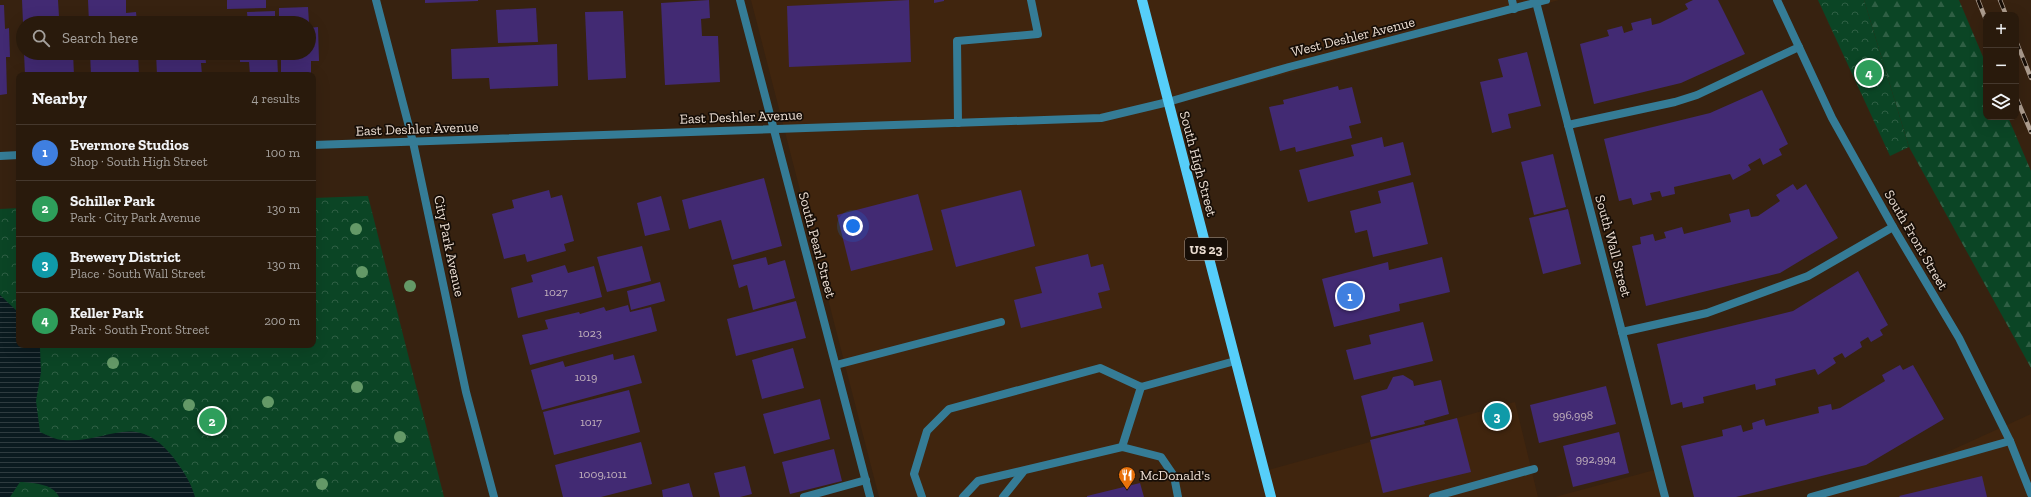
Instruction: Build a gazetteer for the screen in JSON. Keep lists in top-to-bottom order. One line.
{"streets":{"main road":["South High Street","US 23"],"street":["West Deshler Avenue","East Deshler Avenue","South Front Street","South Pearl Street","City Park Avenue","South Wall Street"]},"crossings":[["West Deshler Avenue","East Deshler Avenue"],["West Deshler Avenue","South High Street"],["West Deshler Avenue","South Wall Street"],["East Deshler Avenue","South High Street"],["East Deshler Avenue","South Pearl Street"],["East Deshler Avenue","City Park Avenue"]],"places":{"restaurant":["McDonald's"]},"house_numbers":["1027","1023","1019","996,998","1017","992,994","1009,1011"],"page":{"map_buttons":["+","−"],"search":"Search here","pins":["4","1","3","2"],"heading":["Nearby","4 results"],"list":[{"mark":"1","name":"Evermore Studios","note":"Shop · South High Street","value":"100 m"},{"mark":"2","name":"Schiller Park","note":"Park · City Park Avenue","value":"130 m"},{"mark":"3","name":"Brewery District","note":"Place · South Wall Street","value":"130 m"},{"mark":"4","name":"Keller Park","note":"Park · South Front Street","value":"200 m"}]}}
